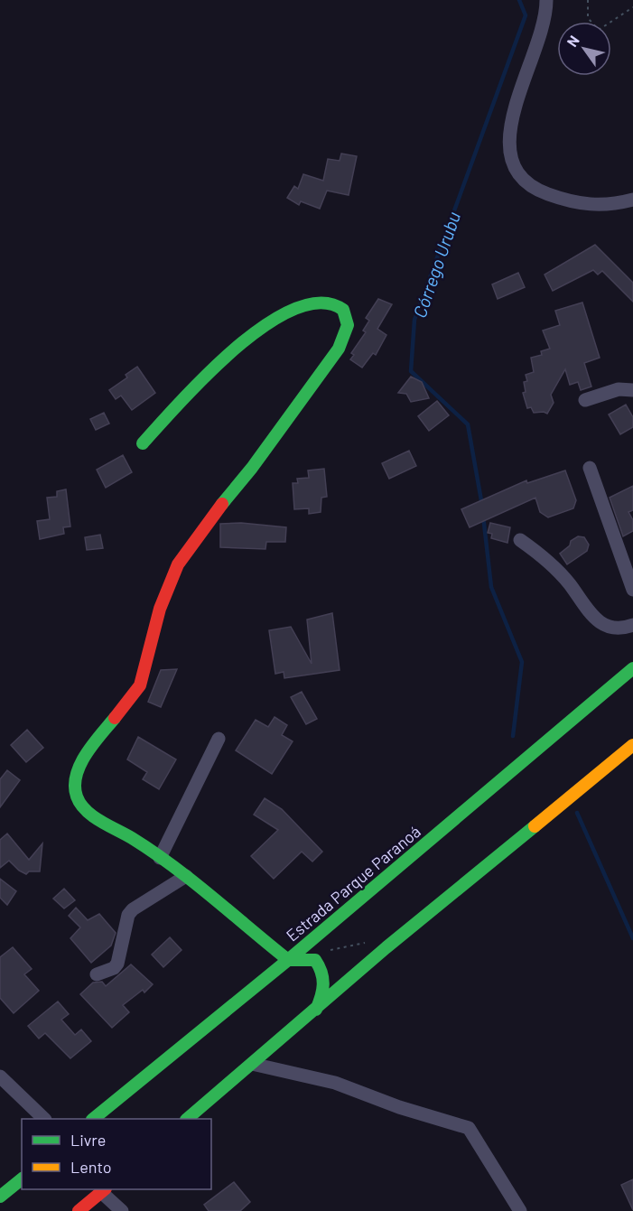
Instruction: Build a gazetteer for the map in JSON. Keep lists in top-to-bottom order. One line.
{"streets":{"main road":["Estrada Parque Paranoá"]},"water":["Córrego Urubu"],"legend":["Livre","Lento"],"north":"top left"}
